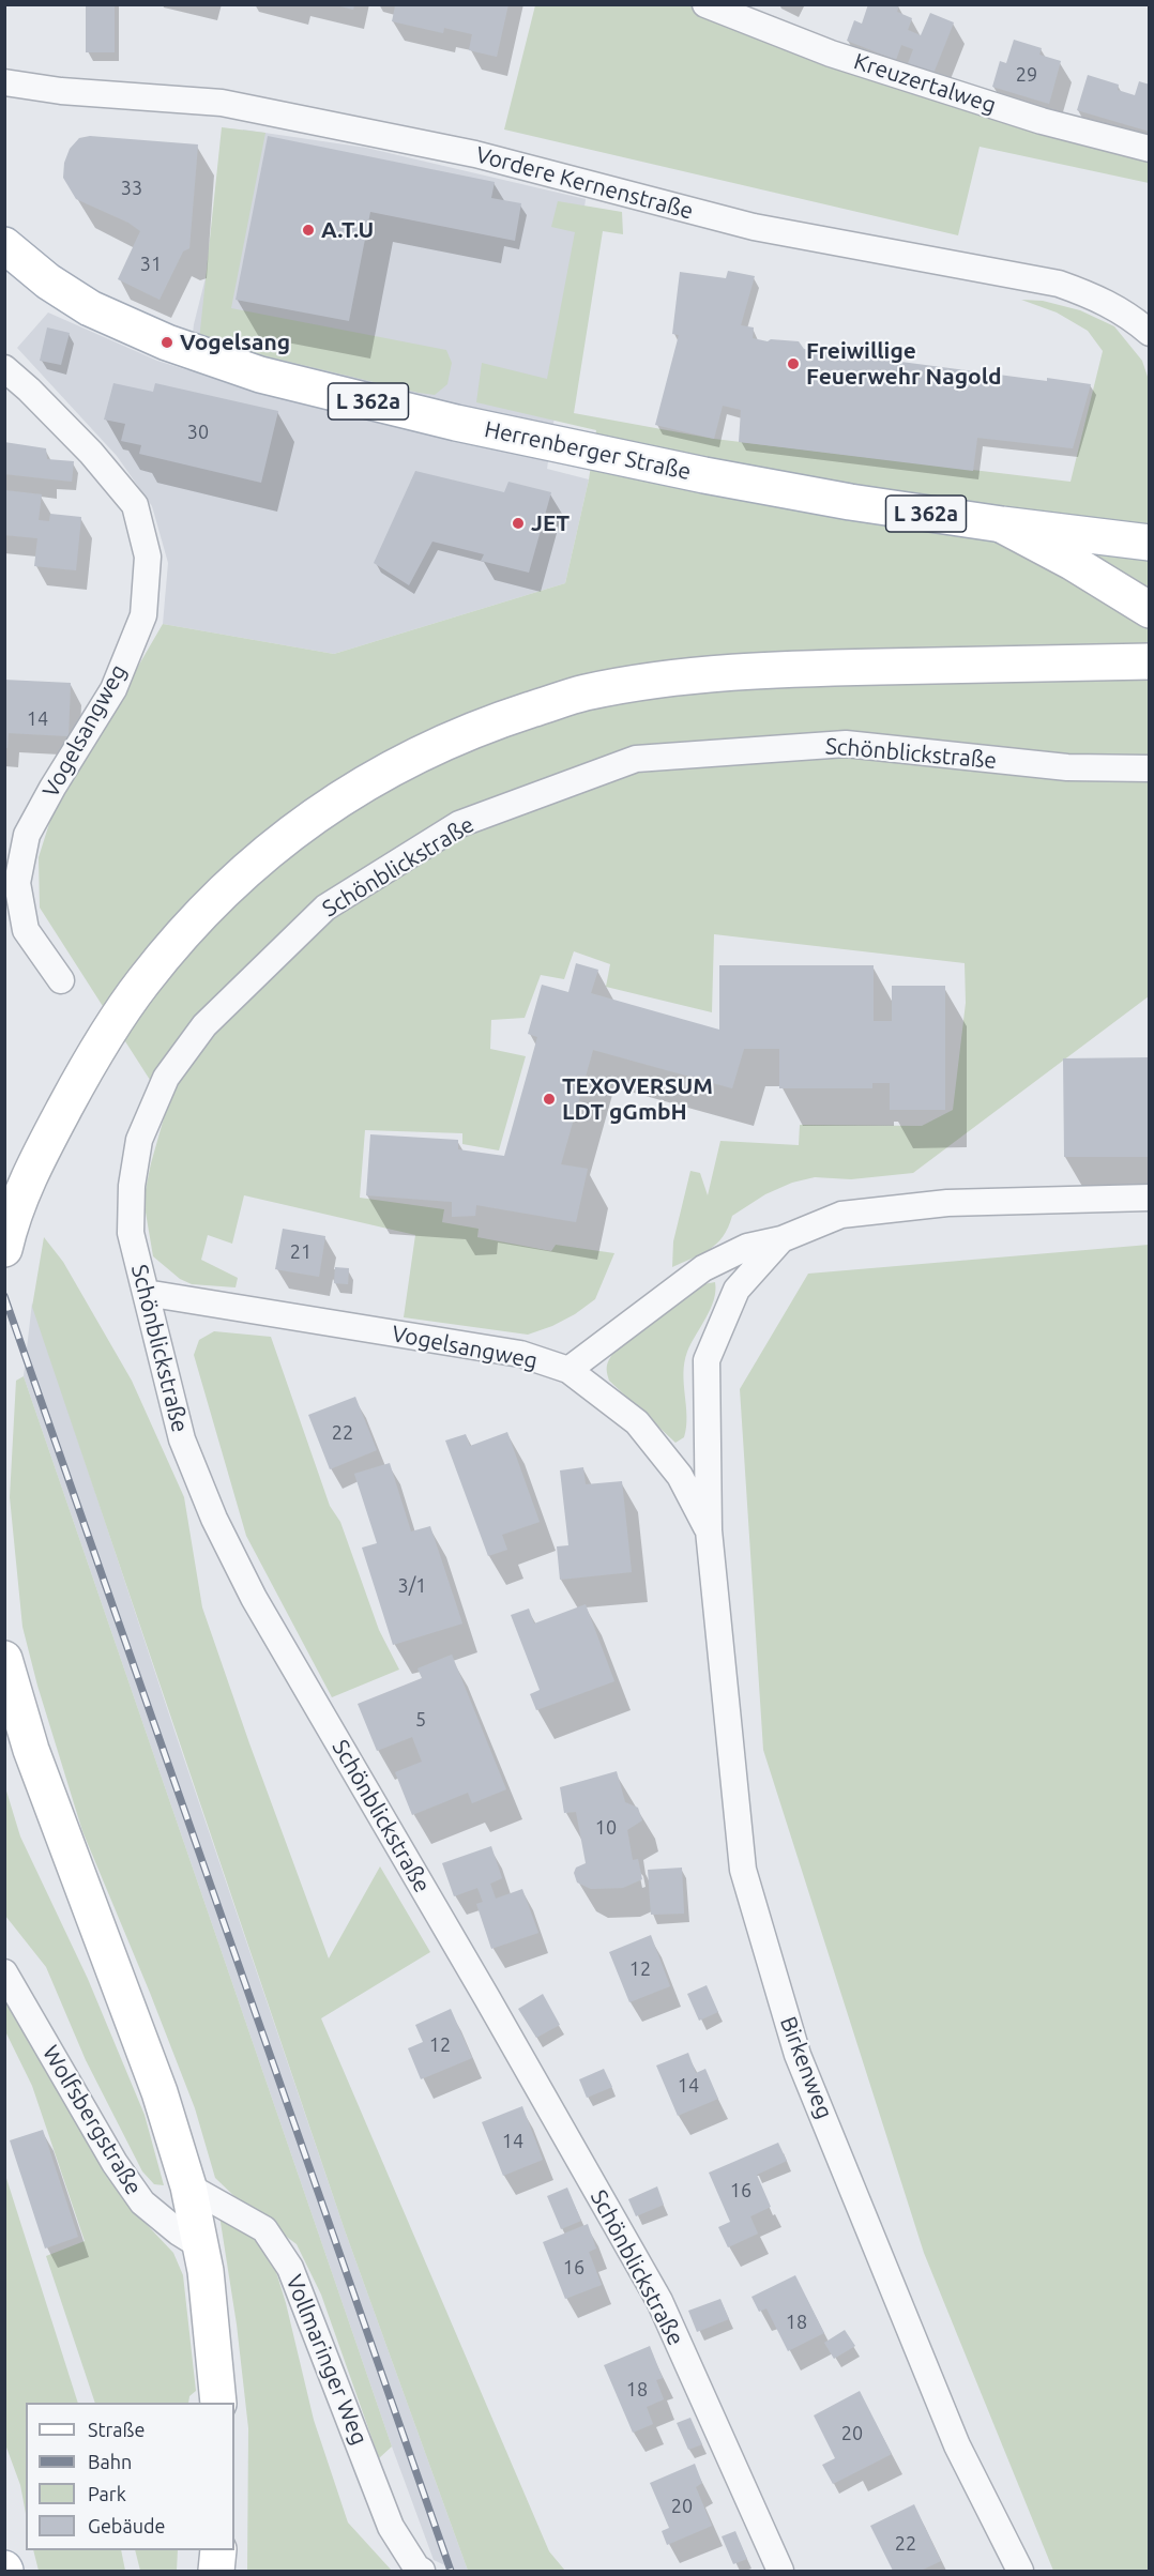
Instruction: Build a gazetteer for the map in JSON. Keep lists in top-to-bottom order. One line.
{"streets":{"main road":["L 362a","Herrenberger Straße"],"street":["Kreuzertalweg","Vordere Kernenstraße","Vogelsangweg","Schönblickstraße","Birkenweg","Wolfsbergstraße","Vollmaringer Weg"]},"crossings":[["Vogelsangweg","Schönblickstraße"],["Vogelsangweg","Birkenweg"]],"places":["A.T.U","Vogelsang","Freiwillige Feuerwehr Nagold","JET","TEXOVERSUM LDT gGmbH"],"house_numbers":["29","33","31","30","14","21","22","3/1","5","10","12","12","14","14","16","16","18","18","20","20","22"],"legend":["Straße","Bahn","Park","Gebäude"]}
